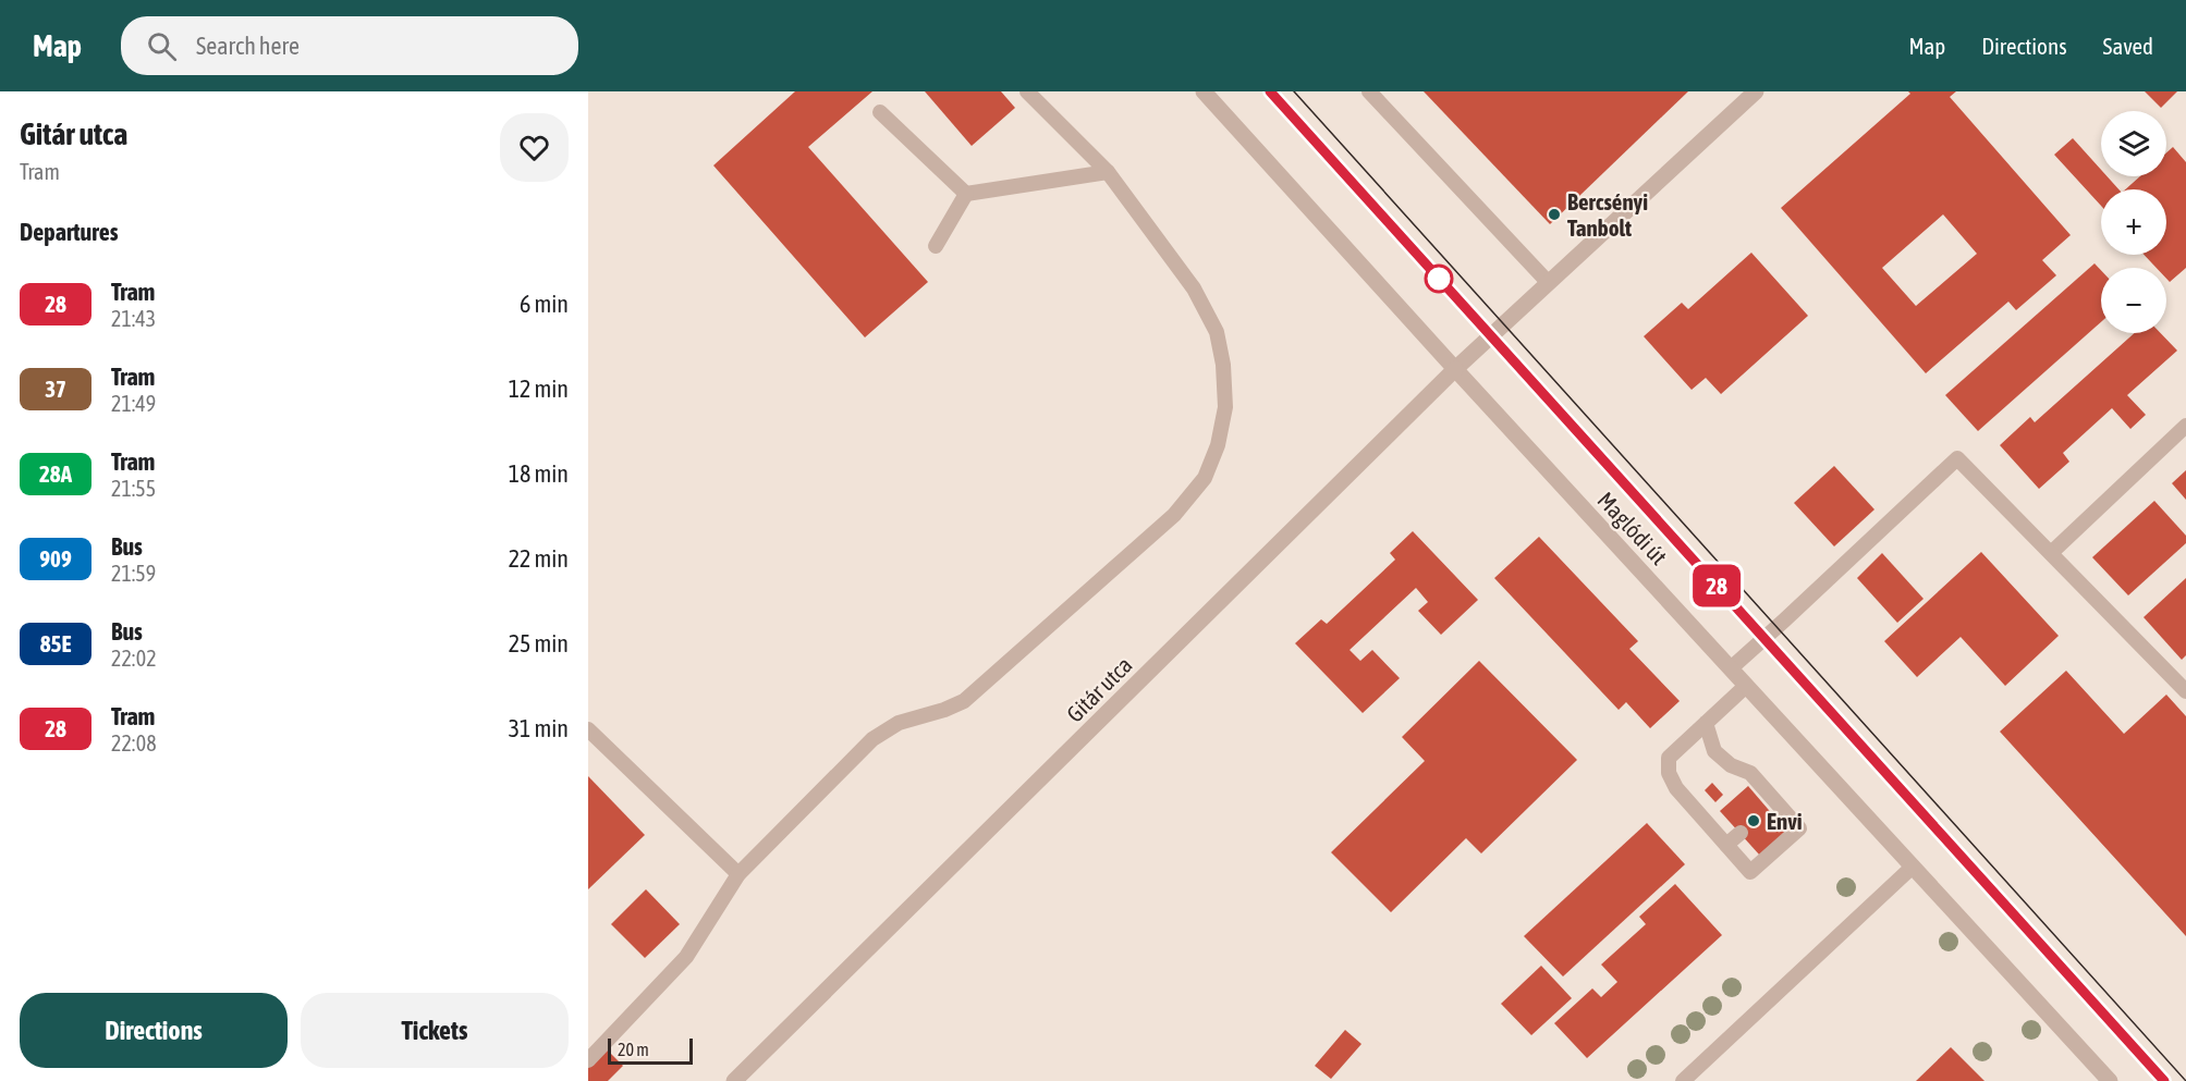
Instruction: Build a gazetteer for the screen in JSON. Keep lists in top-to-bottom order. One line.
{"streets":{"street":["Maglódi út","Gitár utca"]},"crossings":[["Maglódi út","Gitár utca"]],"places":["Bercsényi Tanbolt","Envi"],"lines":["tram line 28"],"scale_bar":"20 m","page":{"header":"Map","search":"Search here","nav":["Map","Directions","Saved"],"heading":[["Gitár utca","Tram"],"Departures"],"on_map":"28","map_buttons":["+","−"],"list":[{"mark":"28","name":"Tram","note":"21:43","value":"6 min"},{"mark":"37","name":"Tram","note":"21:49","value":"12 min"},{"mark":"28A","name":"Tram","note":"21:55","value":"18 min"},{"mark":"909","name":"Bus","note":"21:59","value":"22 min"},{"mark":"85E","name":"Bus","note":"22:02","value":"25 min"},{"mark":"28","name":"Tram","note":"22:08","value":"31 min"}],"buttons":["Directions","Tickets"],"scale":"20 m"}}
